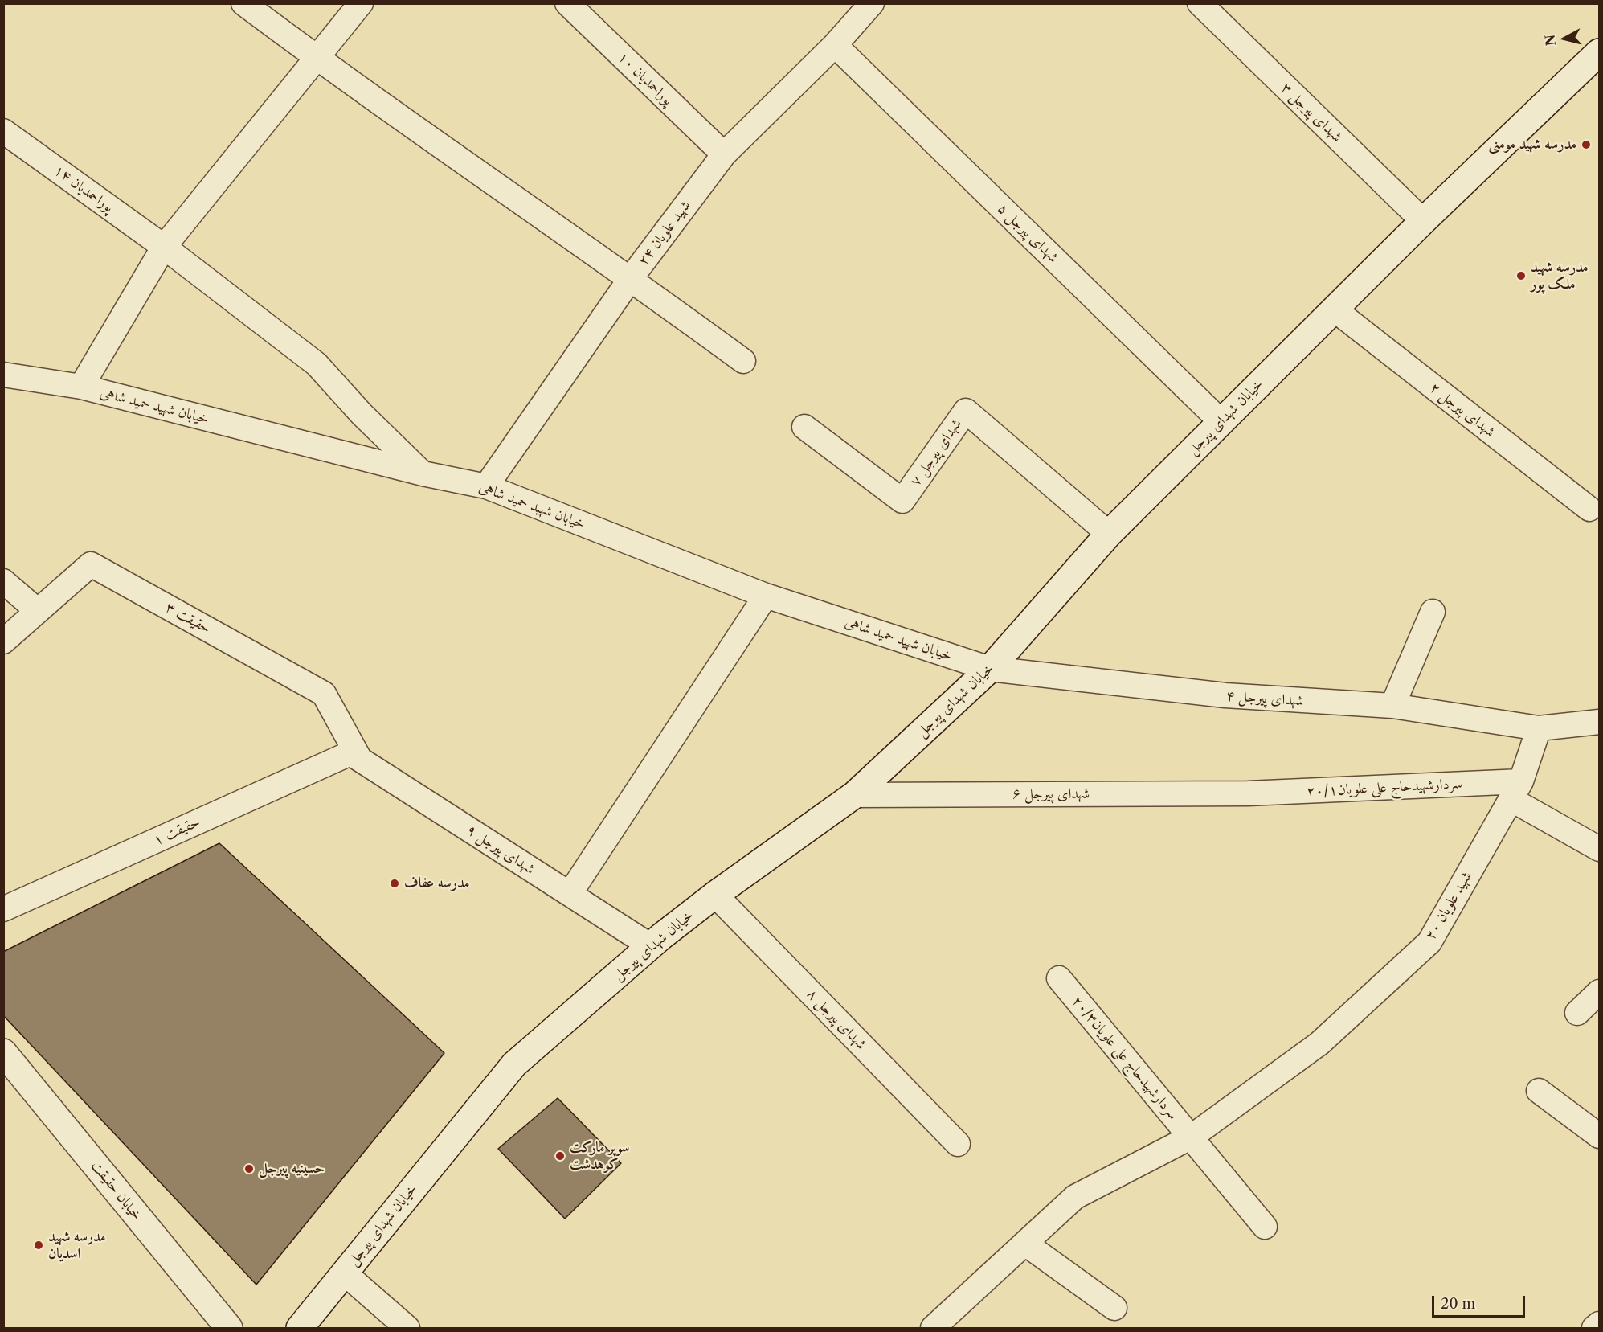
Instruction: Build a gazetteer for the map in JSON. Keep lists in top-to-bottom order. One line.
{"streets":{"main road":["خیابان شهدای پیرجل","خیابان حقیقت"],"street":["پوراحمدیان ۱۰","شهدای پیرجل ۳","پوراحمدیان ۱۴","شهید علویان ۲۴","شهدای پیرجل ۵","خیابان شهید حمید شاهی","شهدای پیرجل ۲","شهدای پیرجل ۷","حقیقت ۳","شهدای پیرجل ۴","سردارشهیدحاج علی علویان۲۰/۱","شهدای پیرجل ۶","حقیقت ۱","شهدای پیرجل ۹","شهید علویان ۲۰","شهدای پیرجل ۸","سردارشهیدحاج علی علویان۲۰/۳"]},"crossings":[["پوراحمدیان ۱۰","شهید علویان ۲۴"],["شهدای پیرجل ۳","خیابان شهدای پیرجل"],["پوراحمدیان ۱۴","خیابان شهید حمید شاهی"],["شهید علویان ۲۴","شهدای پیرجل ۵"],["شهید علویان ۲۴","خیابان شهید حمید شاهی"],["شهدای پیرجل ۵","خیابان شهدای پیرجل"],["خیابان شهید حمید شاهی","خیابان شهدای پیرجل"],["خیابان شهید حمید شاهی","شهدای پیرجل ۴"],["شهدای پیرجل ۲","خیابان شهدای پیرجل"],["خیابان شهدای پیرجل","شهدای پیرجل ۷"],["خیابان شهدای پیرجل","شهدای پیرجل ۴"],["خیابان شهدای پیرجل","شهدای پیرجل ۶"],["خیابان شهدای پیرجل","شهدای پیرجل ۹"],["خیابان شهدای پیرجل","شهدای پیرجل ۸"],["حقیقت ۳","حقیقت ۱"],["حقیقت ۳","شهدای پیرجل ۹"],["شهدای پیرجل ۴","شهید علویان ۲۰"],["سردارشهیدحاج علی علویان۲۰/۱","شهدای پیرجل ۶"],["سردارشهیدحاج علی علویان۲۰/۱","شهید علویان ۲۰"],["حقیقت ۱","شهدای پیرجل ۹"],["شهید علویان ۲۰","سردارشهیدحاج علی علویان۲۰/۳"]],"places":["مدرسه شهید مومنی","مدرسه شهید ملک پور","مدرسه عفاف","سوپر مارکت کوهدشت","حسینیه پیرجل","مدرسه شهید اسدیان"],"scale_bar":"20 m","north":"left"}
